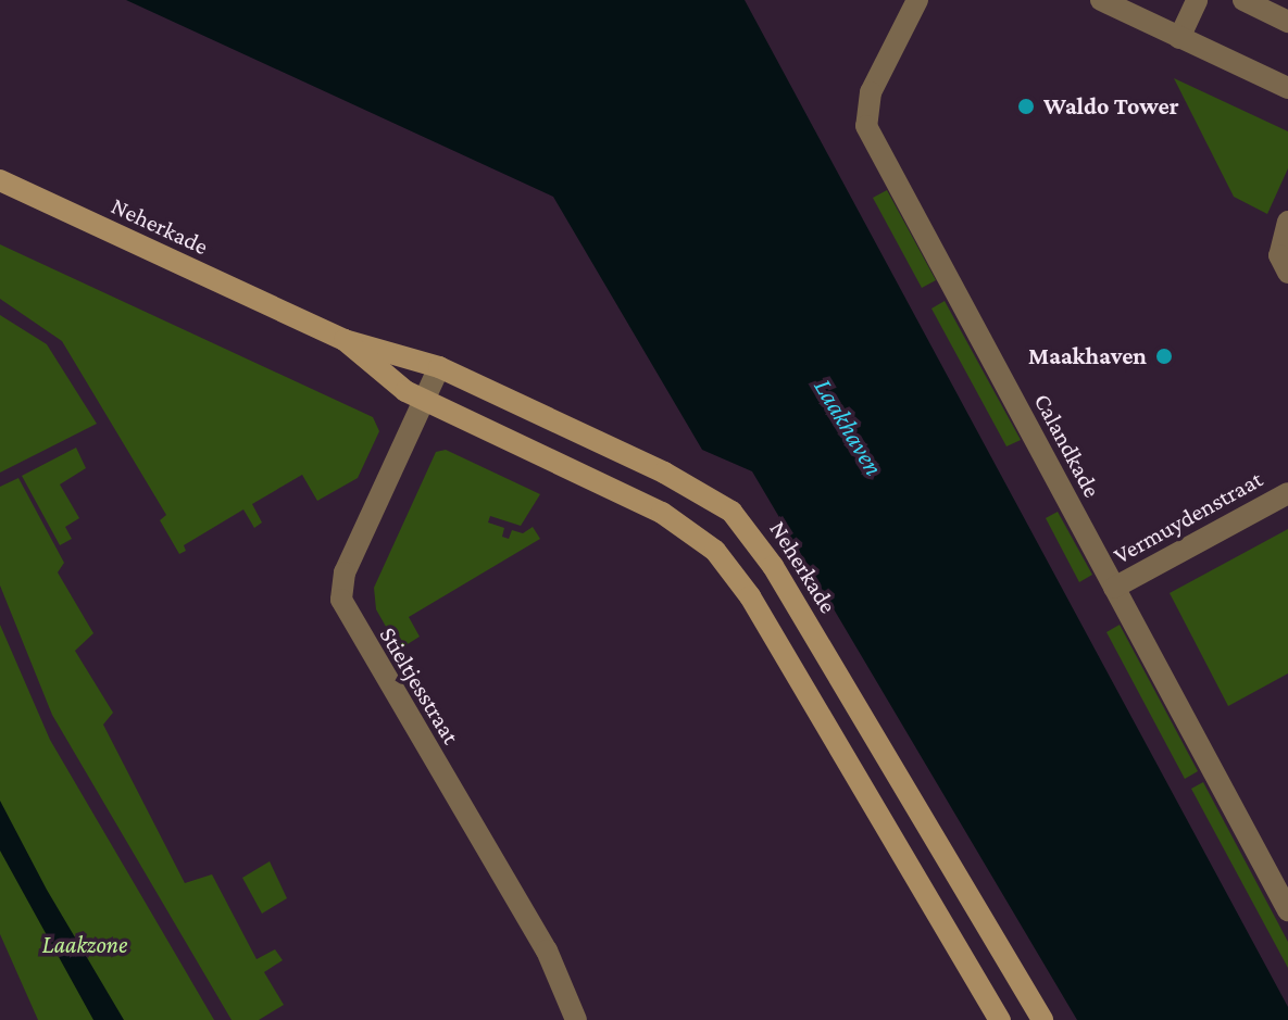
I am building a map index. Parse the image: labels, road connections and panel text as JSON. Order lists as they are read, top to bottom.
{
  "streets": {
    "main road": ["Neherkade"],
    "street": ["Calandkade", "Vermuydenstraat", "Stieltjesstraat"]
  },
  "crossings": [
    ["Neherkade", "Stieltjesstraat"],
    ["Calandkade", "Vermuydenstraat"]
  ],
  "water": ["Laakhaven"],
  "parks": ["Laakzone"],
  "places": ["Waldo Tower", "Maakhaven"]
}
